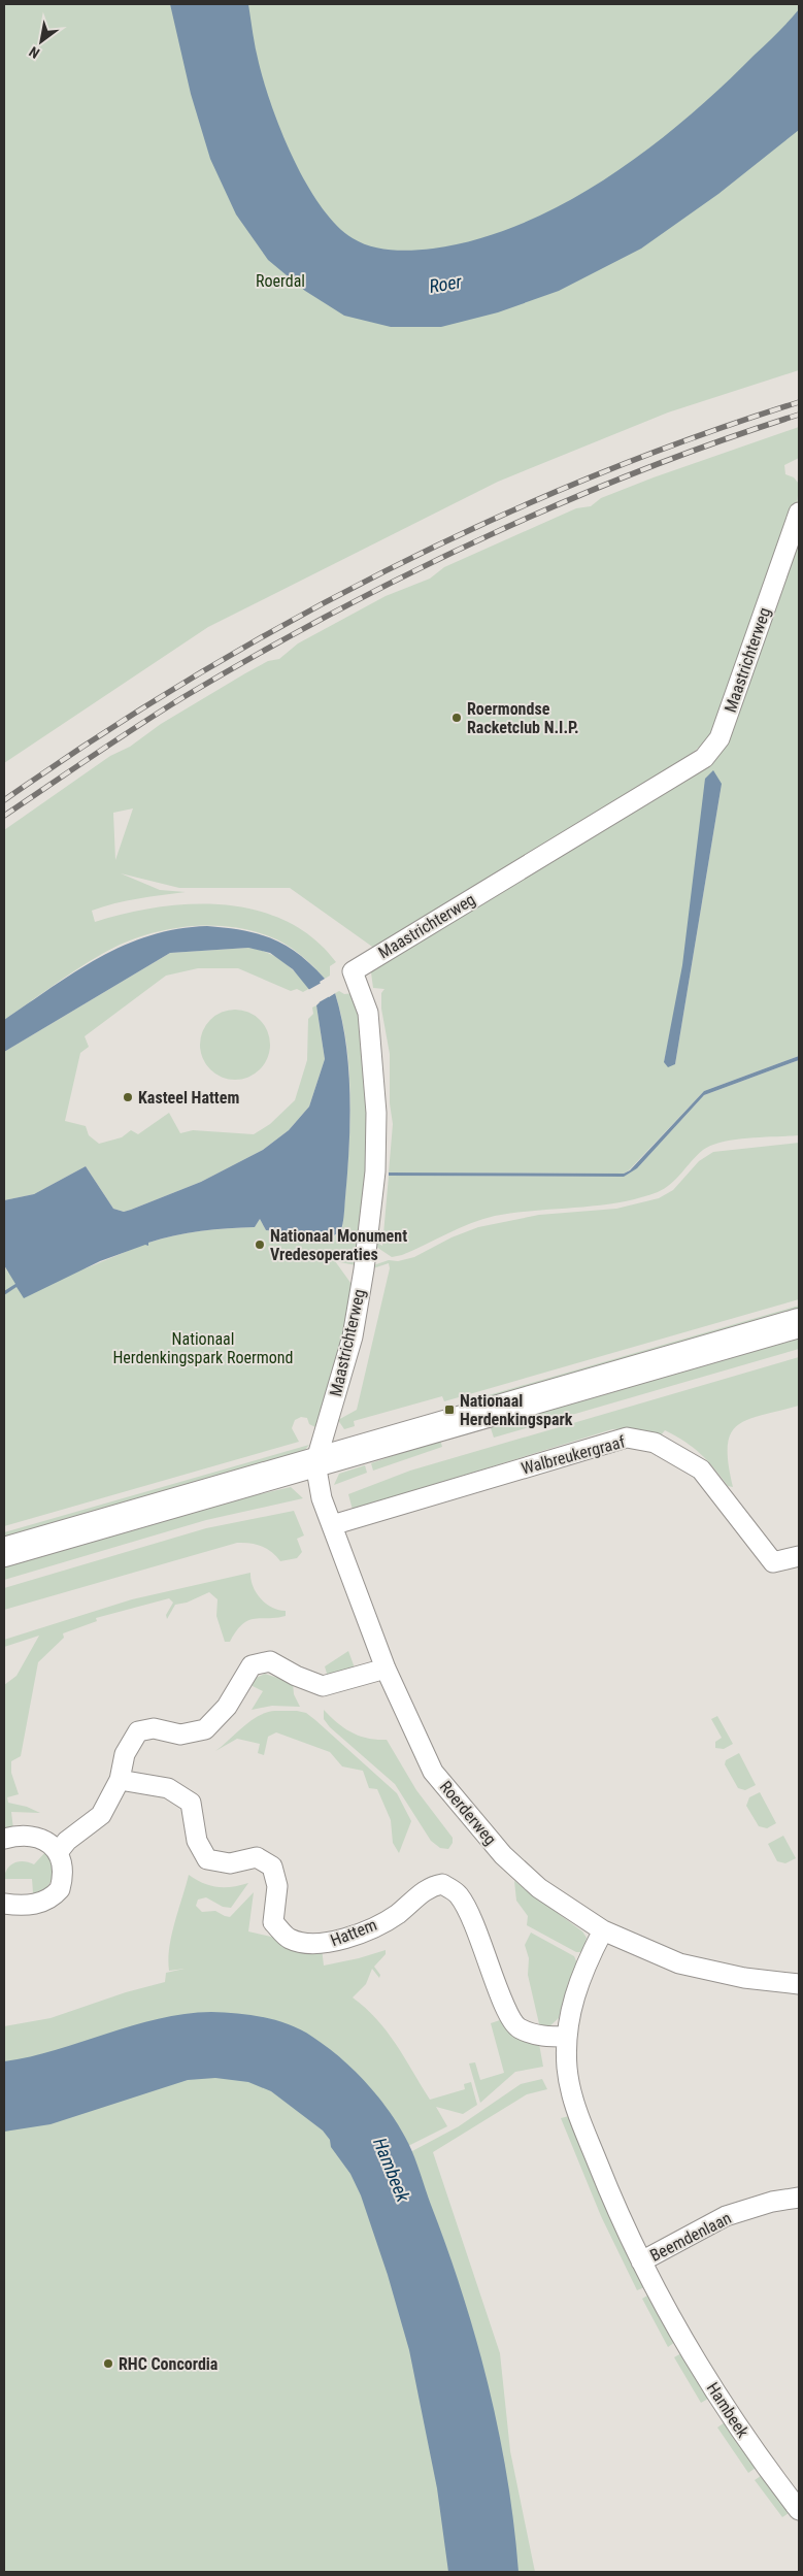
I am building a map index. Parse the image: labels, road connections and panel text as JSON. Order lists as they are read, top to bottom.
{
  "streets": {
    "street": [
      "Maastrichterweg",
      "Walbreukergraaf",
      "Roerderweg",
      "Hattem",
      "Beemdenlaan",
      "Hambeek"
    ]
  },
  "crossings": [
    ["Maastrichterweg", "Roerderweg"],
    ["Walbreukergraaf", "Roerderweg"],
    ["Roerderweg", "Hambeek"],
    ["Hattem", "Hambeek"],
    ["Beemdenlaan", "Hambeek"]
  ],
  "water": ["Roer", "Hambeek"],
  "parks": ["Roerdal", "Nationaal Herdenkingspark Roermond"],
  "places": {
    "other": [
      "Roermondse Racketclub N.I.P.",
      "Kasteel Hattem",
      "Nationaal Monument Vredesoperaties",
      "RHC Concordia"
    ],
    "transit": ["Nationaal Herdenkingspark"]
  },
  "north": "bottom left"
}
